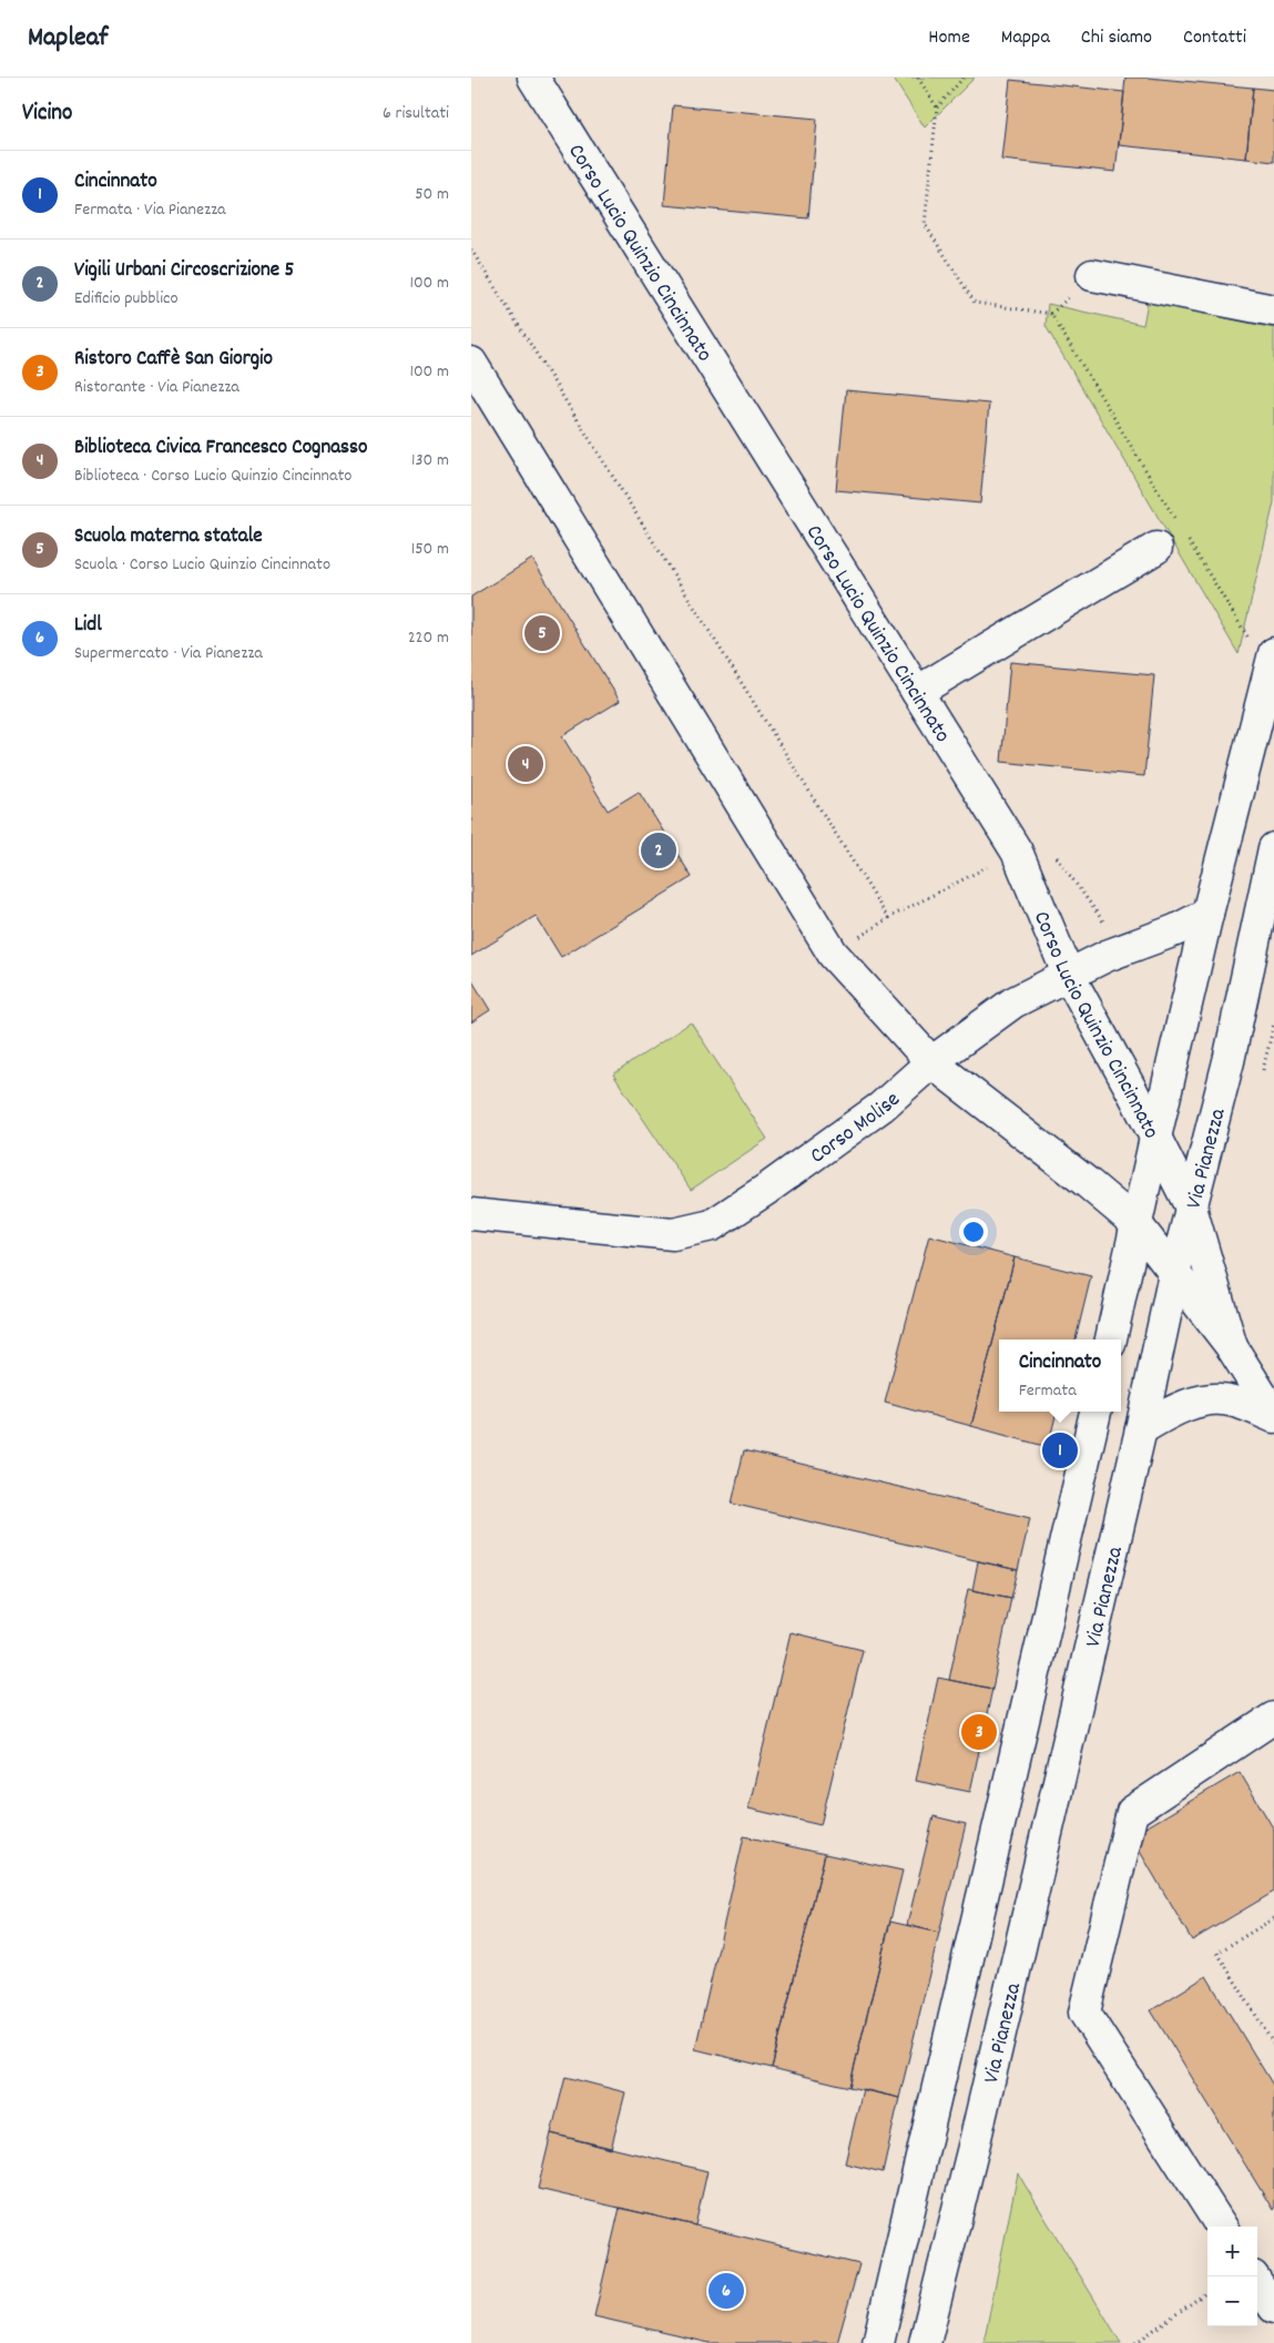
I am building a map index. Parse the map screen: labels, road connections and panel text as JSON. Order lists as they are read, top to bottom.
{
  "streets": {
    "street": ["Corso Lucio Quinzio Cincinnato", "Corso Molise", "Via Pianezza"]
  },
  "crossings": [
    ["Corso Lucio Quinzio Cincinnato", "Corso Molise"],
    ["Corso Lucio Quinzio Cincinnato", "Via Pianezza"]
  ],
  "page": {
    "header": "Mapleaf",
    "nav": [
      "Home",
      "Mappa",
      "Chi siamo",
      "Contatti"
    ],
    "heading": ["Vicino", "6 risultati"],
    "list": [
      {
        "mark": "1",
        "name": "Cincinnato",
        "note": "Fermata · Via Pianezza",
        "value": "50 m"
      },
      {
        "mark": "2",
        "name": "Vigili Urbani Circoscrizione 5",
        "note": "Edificio pubblico",
        "value": "100 m"
      },
      {
        "mark": "3",
        "name": "Ristoro Caffè San Giorgio",
        "note": "Ristorante · Via Pianezza",
        "value": "100 m"
      },
      {
        "mark": "4",
        "name": "Biblioteca Civica Francesco Cognasso",
        "note": "Biblioteca · Corso Lucio Quinzio Cincinnato",
        "value": "130 m"
      },
      {
        "mark": "5",
        "name": "Scuola materna statale",
        "note": "Scuola · Corso Lucio Quinzio Cincinnato",
        "value": "150 m"
      },
      {
        "mark": "6",
        "name": "Lidl",
        "note": "Supermercato · Via Pianezza",
        "value": "220 m"
      }
    ],
    "pins": [
      "5",
      "4",
      "2",
      "1",
      "3",
      "6"
    ],
    "popup": ["Cincinnato", "Fermata"],
    "map_buttons": ["+", "−"]
  }
}
